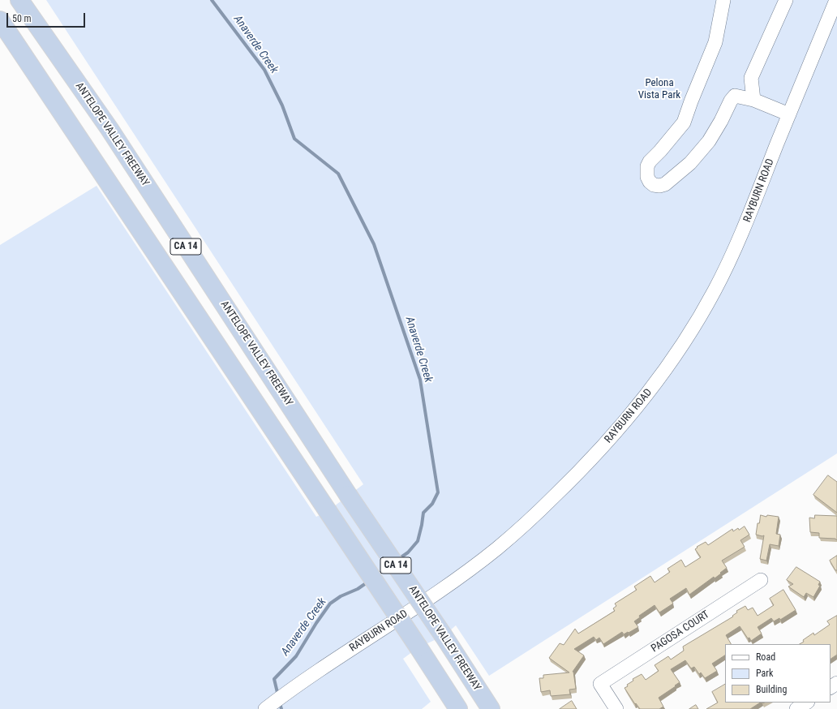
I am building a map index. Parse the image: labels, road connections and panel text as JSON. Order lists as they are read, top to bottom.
{
  "streets": {
    "highway": ["ANTELOPE VALLEY FREEWAY", "CA 14"],
    "street": ["RAYBURN ROAD", "PAGOSA COURT"]
  },
  "water": ["Anaverde Creek"],
  "parks": ["Pelona Vista Park"],
  "legend": ["Road", "Park", "Building"],
  "scale_bar": "50 m"
}
